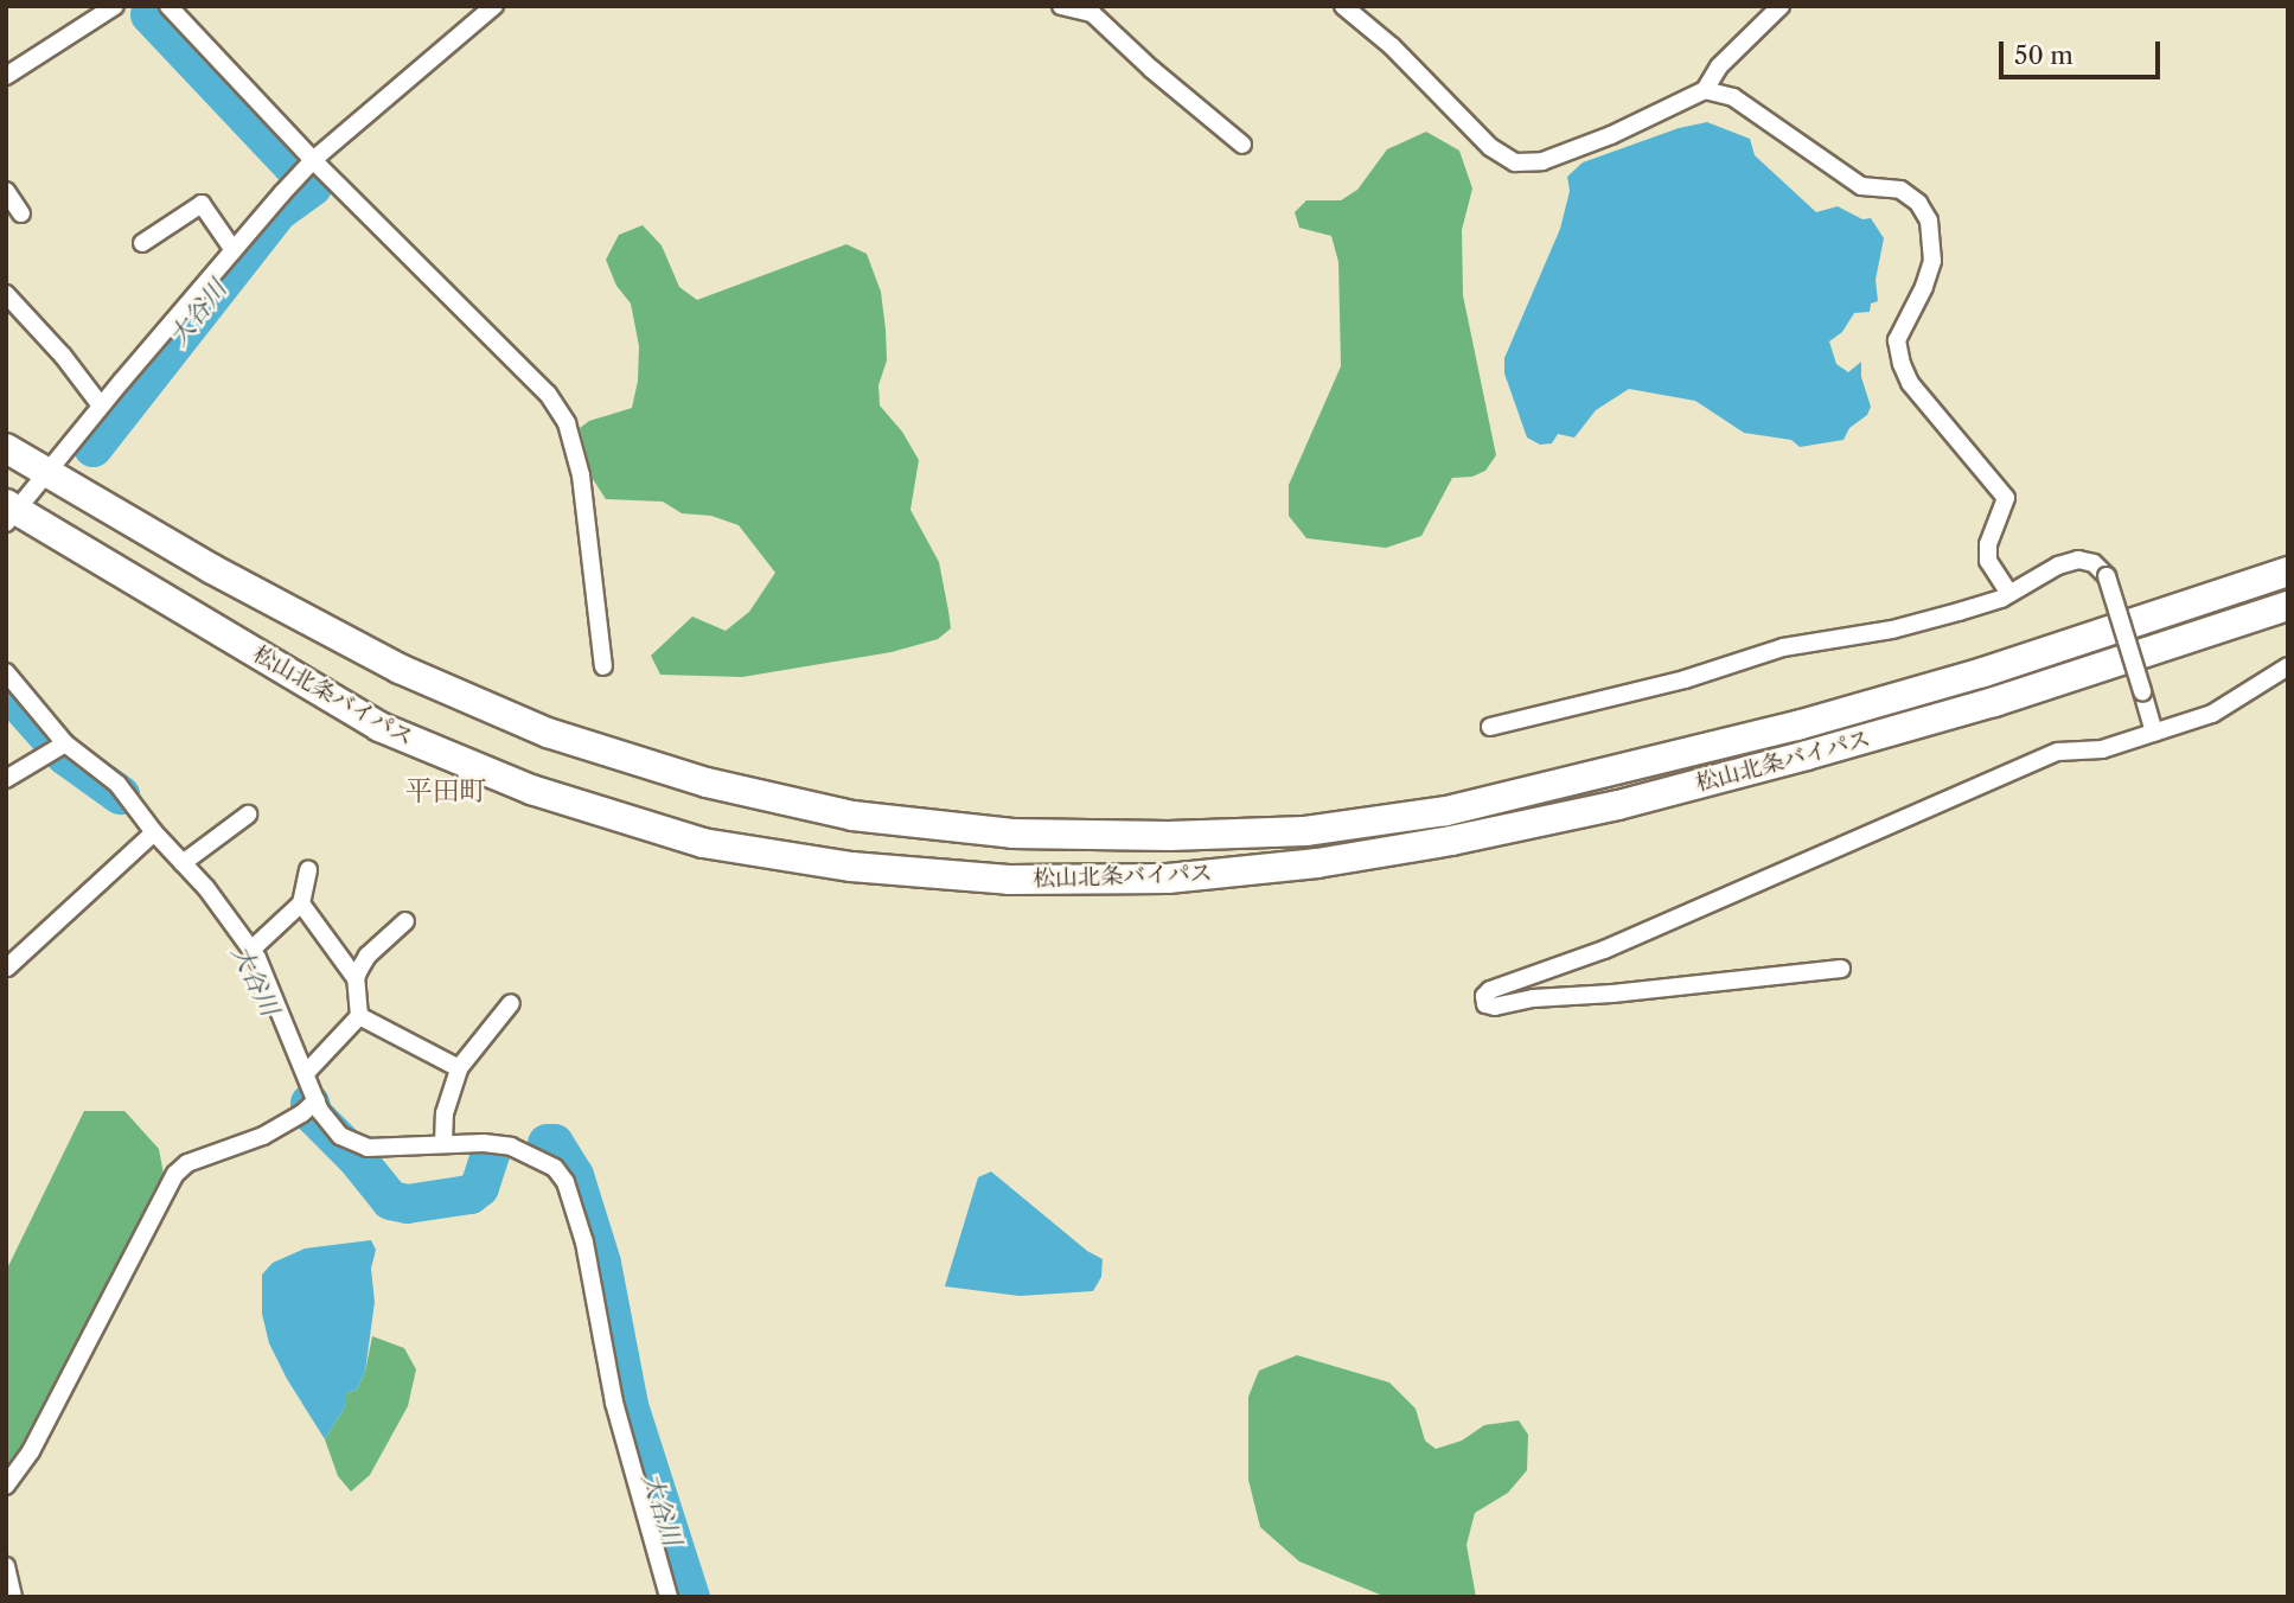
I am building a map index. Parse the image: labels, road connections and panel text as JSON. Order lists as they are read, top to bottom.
{
  "streets": {
    "highway": ["松山北条バイパス"]
  },
  "districts": ["平田町"],
  "water": ["大谷川"],
  "scale_bar": "50 m"
}
